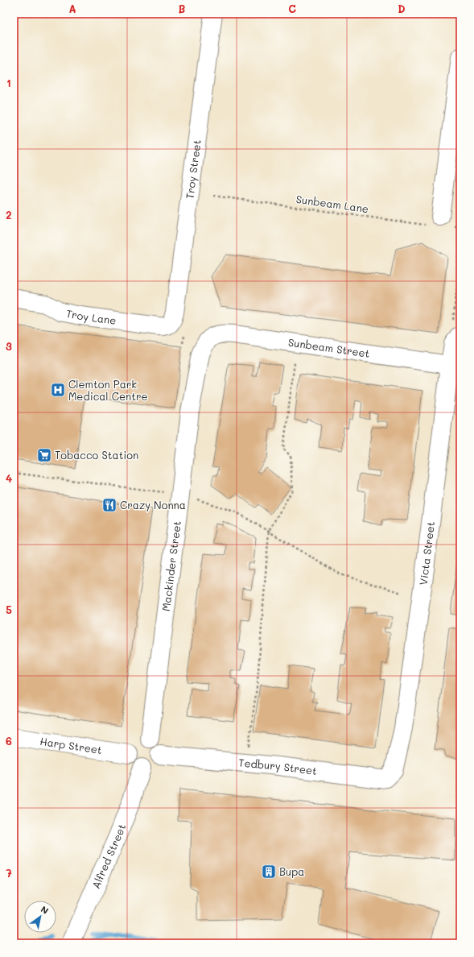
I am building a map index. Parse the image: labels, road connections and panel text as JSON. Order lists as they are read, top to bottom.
{
  "streets": {
    "street": [
      "Troy Street",
      "Troy Lane",
      "Sunbeam Street",
      "Victa Street",
      "Mackinder Street",
      "Harp Street",
      "Tedbury Street",
      "Alfred Street"
    ],
    "path": ["Sunbeam Lane"]
  },
  "crossings": [
    ["Troy Street", "Troy Lane"],
    ["Sunbeam Street", "Victa Street"],
    ["Sunbeam Street", "Mackinder Street"],
    ["Victa Street", "Tedbury Street"],
    ["Mackinder Street", "Harp Street"],
    ["Mackinder Street", "Tedbury Street"],
    ["Mackinder Street", "Alfred Street"],
    ["Harp Street", "Tedbury Street"],
    ["Harp Street", "Alfred Street"],
    ["Tedbury Street", "Alfred Street"]
  ],
  "places": {
    "hospital": ["Clemton Park Medical Centre"],
    "supermarket": ["Tobacco Station"],
    "restaurant": ["Crazy Nonna"],
    "building": ["Bupa"]
  },
  "north": "top right",
  "grid": {
    "columns": [
      "A",
      "B",
      "C",
      "D"
    ],
    "rows": [
      "1",
      "2",
      "3",
      "4",
      "5",
      "6",
      "7"
    ]
  }
}
